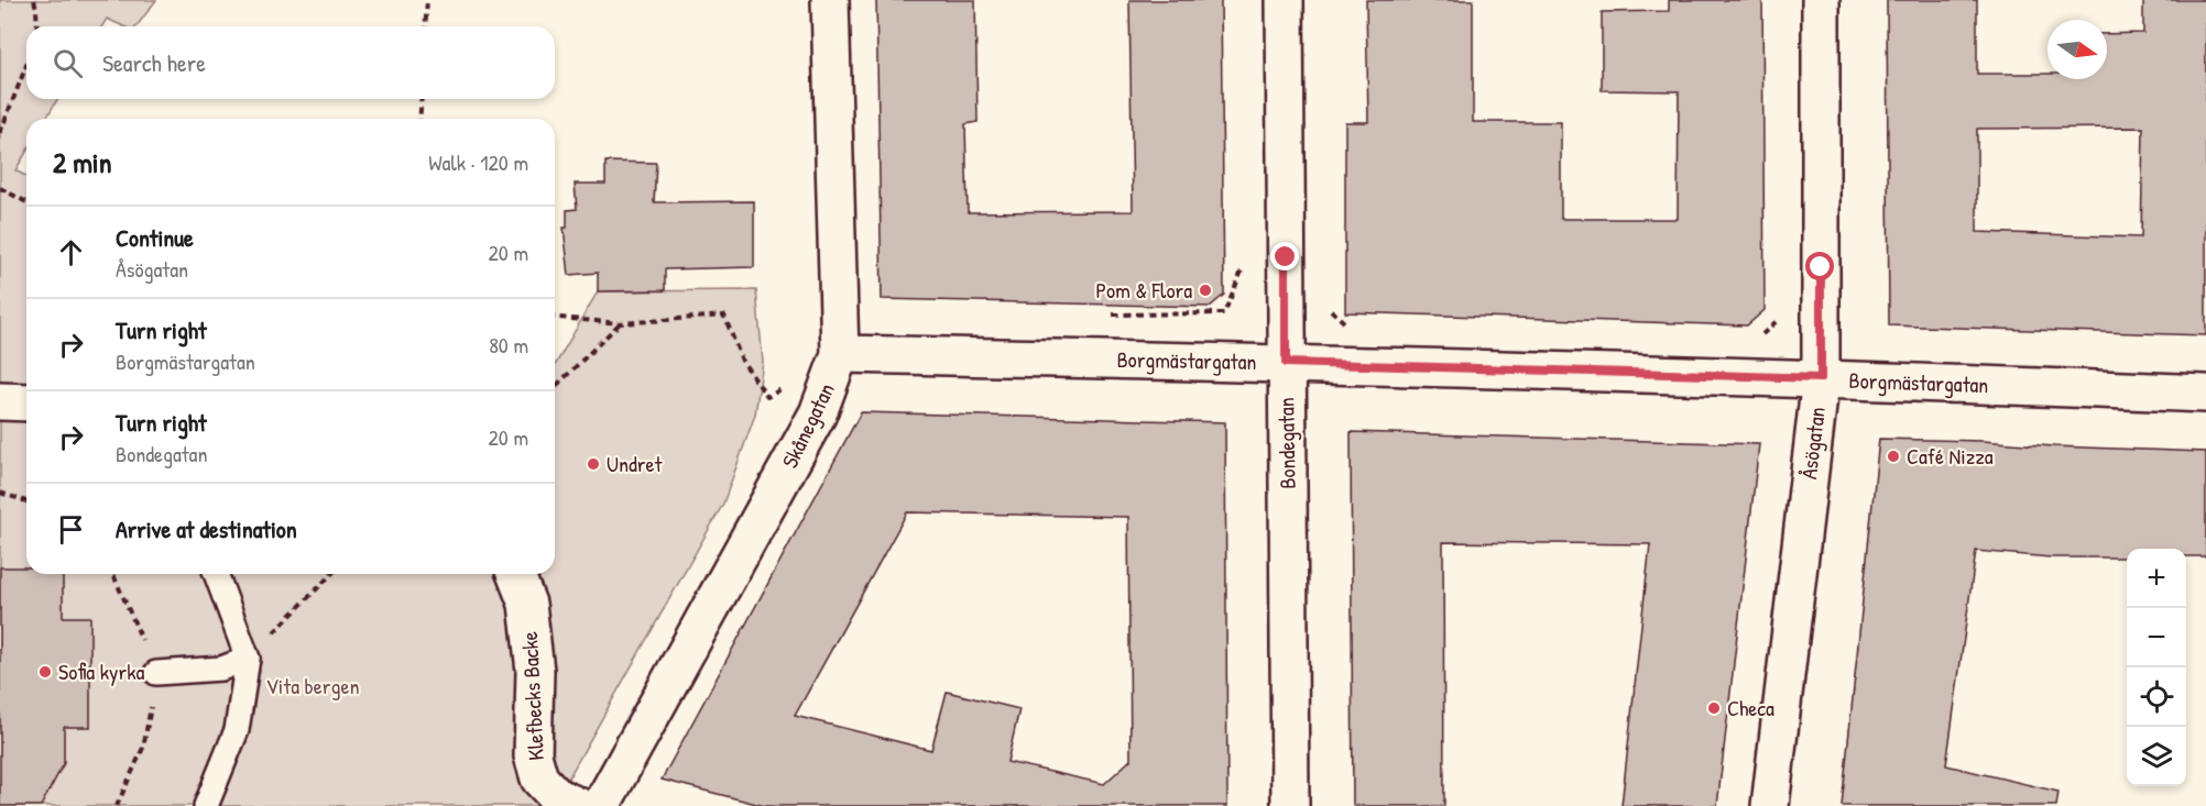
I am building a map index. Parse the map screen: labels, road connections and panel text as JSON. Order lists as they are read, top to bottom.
{
  "streets": {
    "street": [
      "Borgmästargatan",
      "Skånegatan",
      "Bondegatan",
      "Åsögatan",
      "Klefbecks Backe"
    ]
  },
  "crossings": [
    ["Borgmästargatan", "Skånegatan"],
    ["Borgmästargatan", "Bondegatan"],
    ["Borgmästargatan", "Åsögatan"]
  ],
  "parks": ["Vita bergen"],
  "places": [
    "Pom & Flora",
    "Café Nizza",
    "Undret",
    "Sofia kyrka",
    "Checa"
  ],
  "north": "right",
  "page": {
    "search": "Search here",
    "heading": ["2 min", "Walk · 120 m"],
    "list": [
      ["Continue", "Åsögatan", "20 m"],
      ["Turn right", "Borgmästargatan", "80 m"],
      ["Turn right", "Bondegatan", "20 m"],
      "Arrive at destination"
    ],
    "map_buttons": ["+", "−"]
  }
}
